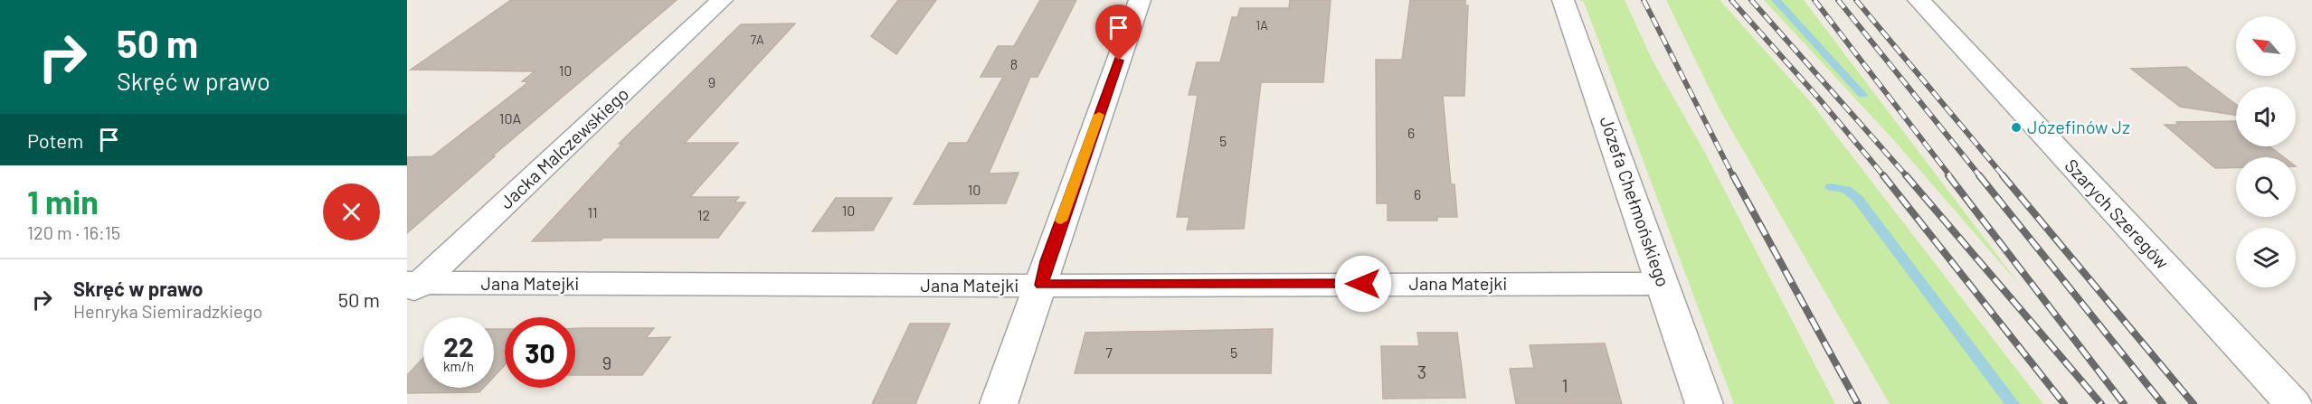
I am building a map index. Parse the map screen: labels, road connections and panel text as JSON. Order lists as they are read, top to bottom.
{
  "streets": {
    "street": [
      "Jacka Malczewskiego",
      "Józefa Chełmońskiego",
      "Szarych Szeregów",
      "Jana Matejki"
    ]
  },
  "crossings": [
    ["Jacka Malczewskiego", "Jana Matejki"],
    ["Józefa Chełmońskiego", "Jana Matejki"]
  ],
  "places": ["Józefinów Jz"],
  "house_numbers": [
    "1A",
    "7A",
    "8",
    "10",
    "9",
    "10A",
    "6",
    "5",
    "10",
    "6",
    "10",
    "11",
    "12",
    "7",
    "5",
    "9",
    "3",
    "1"
  ],
  "north": "top left",
  "page": {
    "turn": ["50 m", "Skręć w prawo"],
    "then": "Potem",
    "heading": ["1 min", "120 m · 16:15"],
    "list": [
      {
        "name": "Skręć w prawo",
        "note": "Henryka Siemiradzkiego",
        "value": "50 m"
      }
    ],
    "speed": "22 km/h",
    "limit": "30"
  }
}
